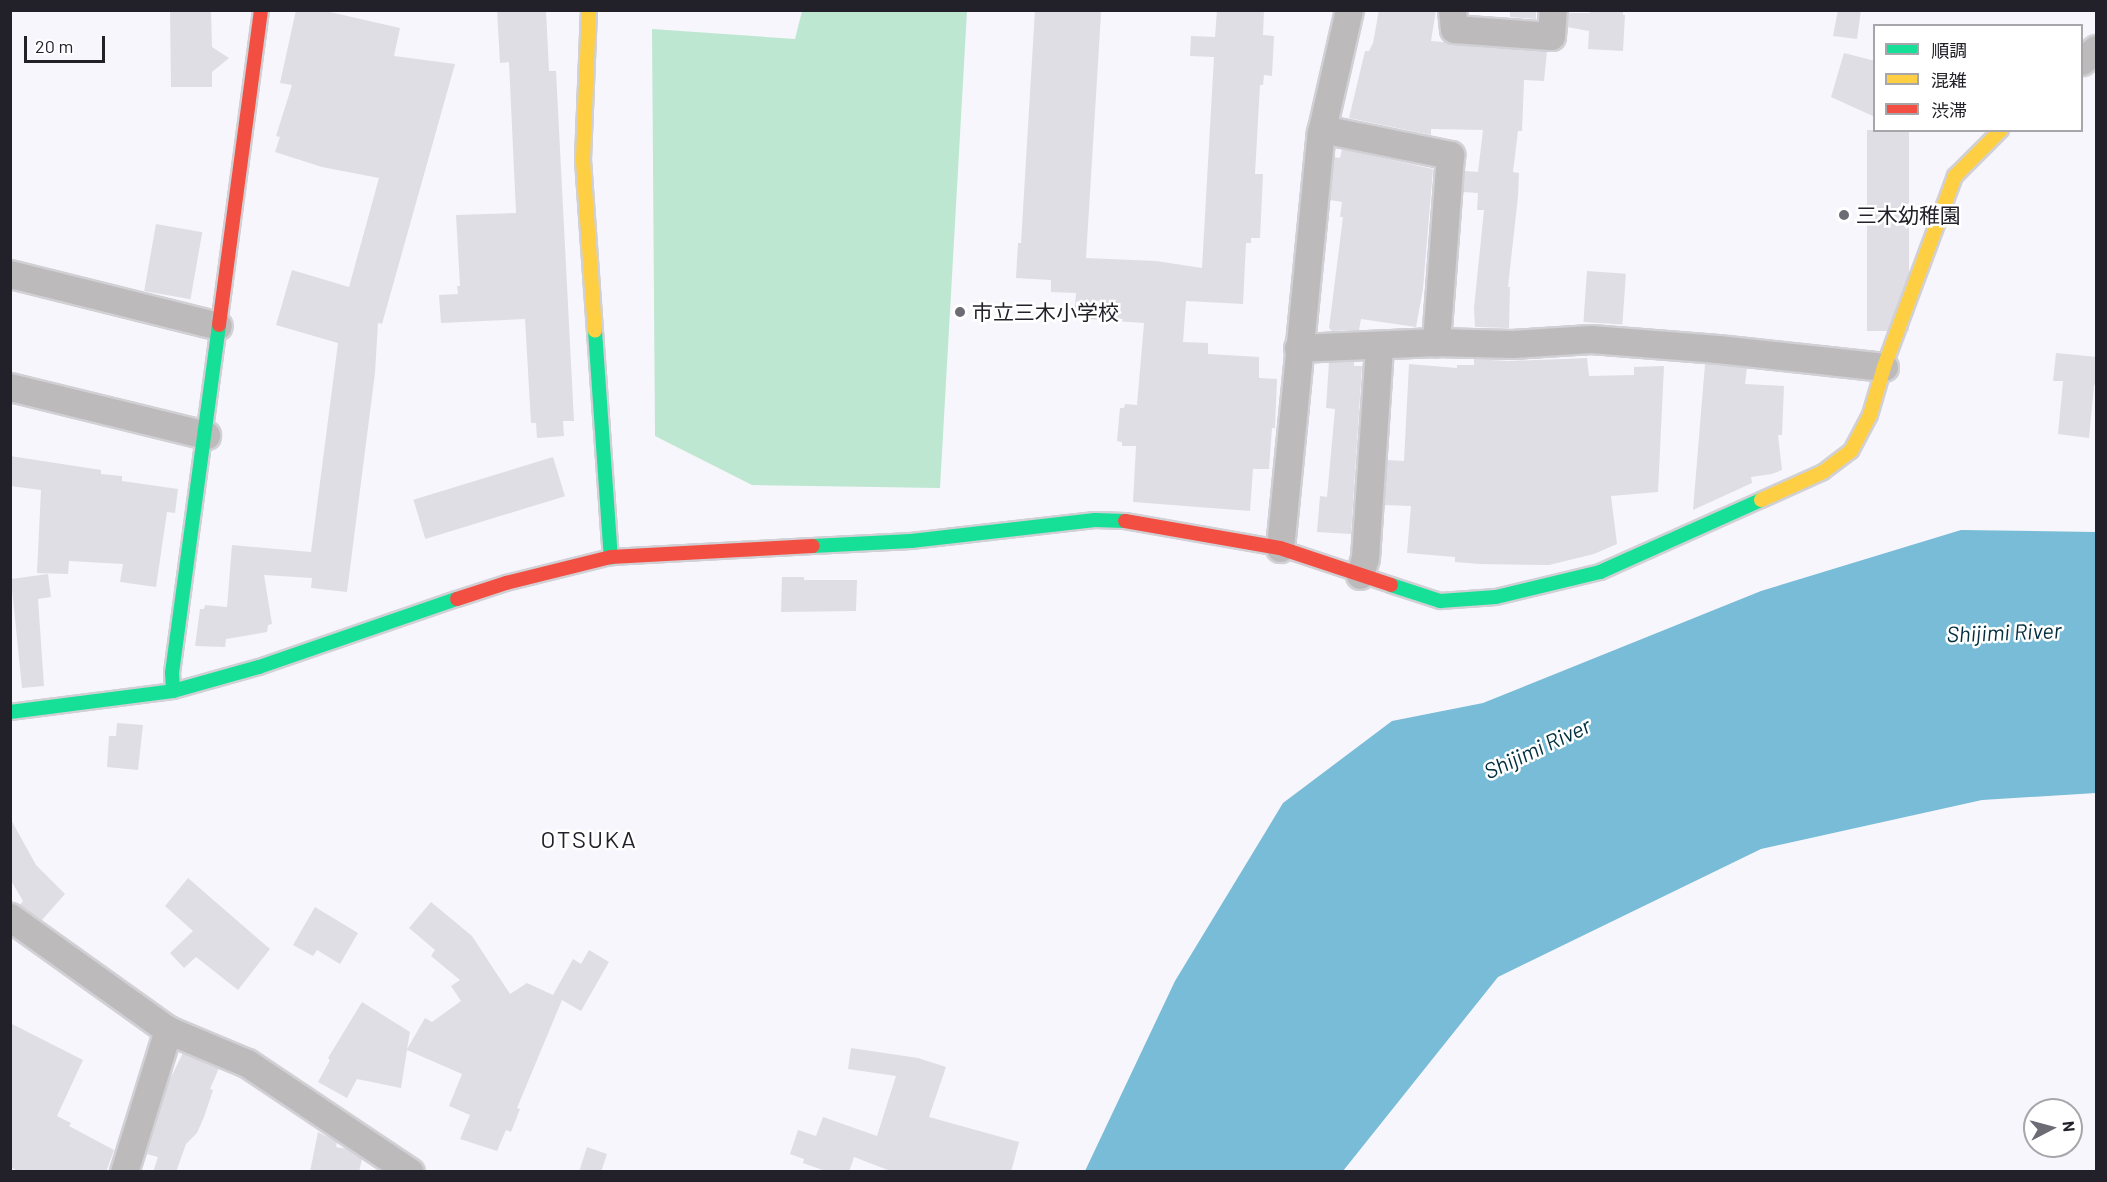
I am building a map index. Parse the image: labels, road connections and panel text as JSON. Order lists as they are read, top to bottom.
{
  "districts": ["OTSUKA"],
  "water": ["Shijimi River"],
  "places": ["三木幼稚園", "市立三木小学校"],
  "legend": ["順調", "混雑", "渋滞"],
  "scale_bar": "20 m",
  "north": "right"
}
